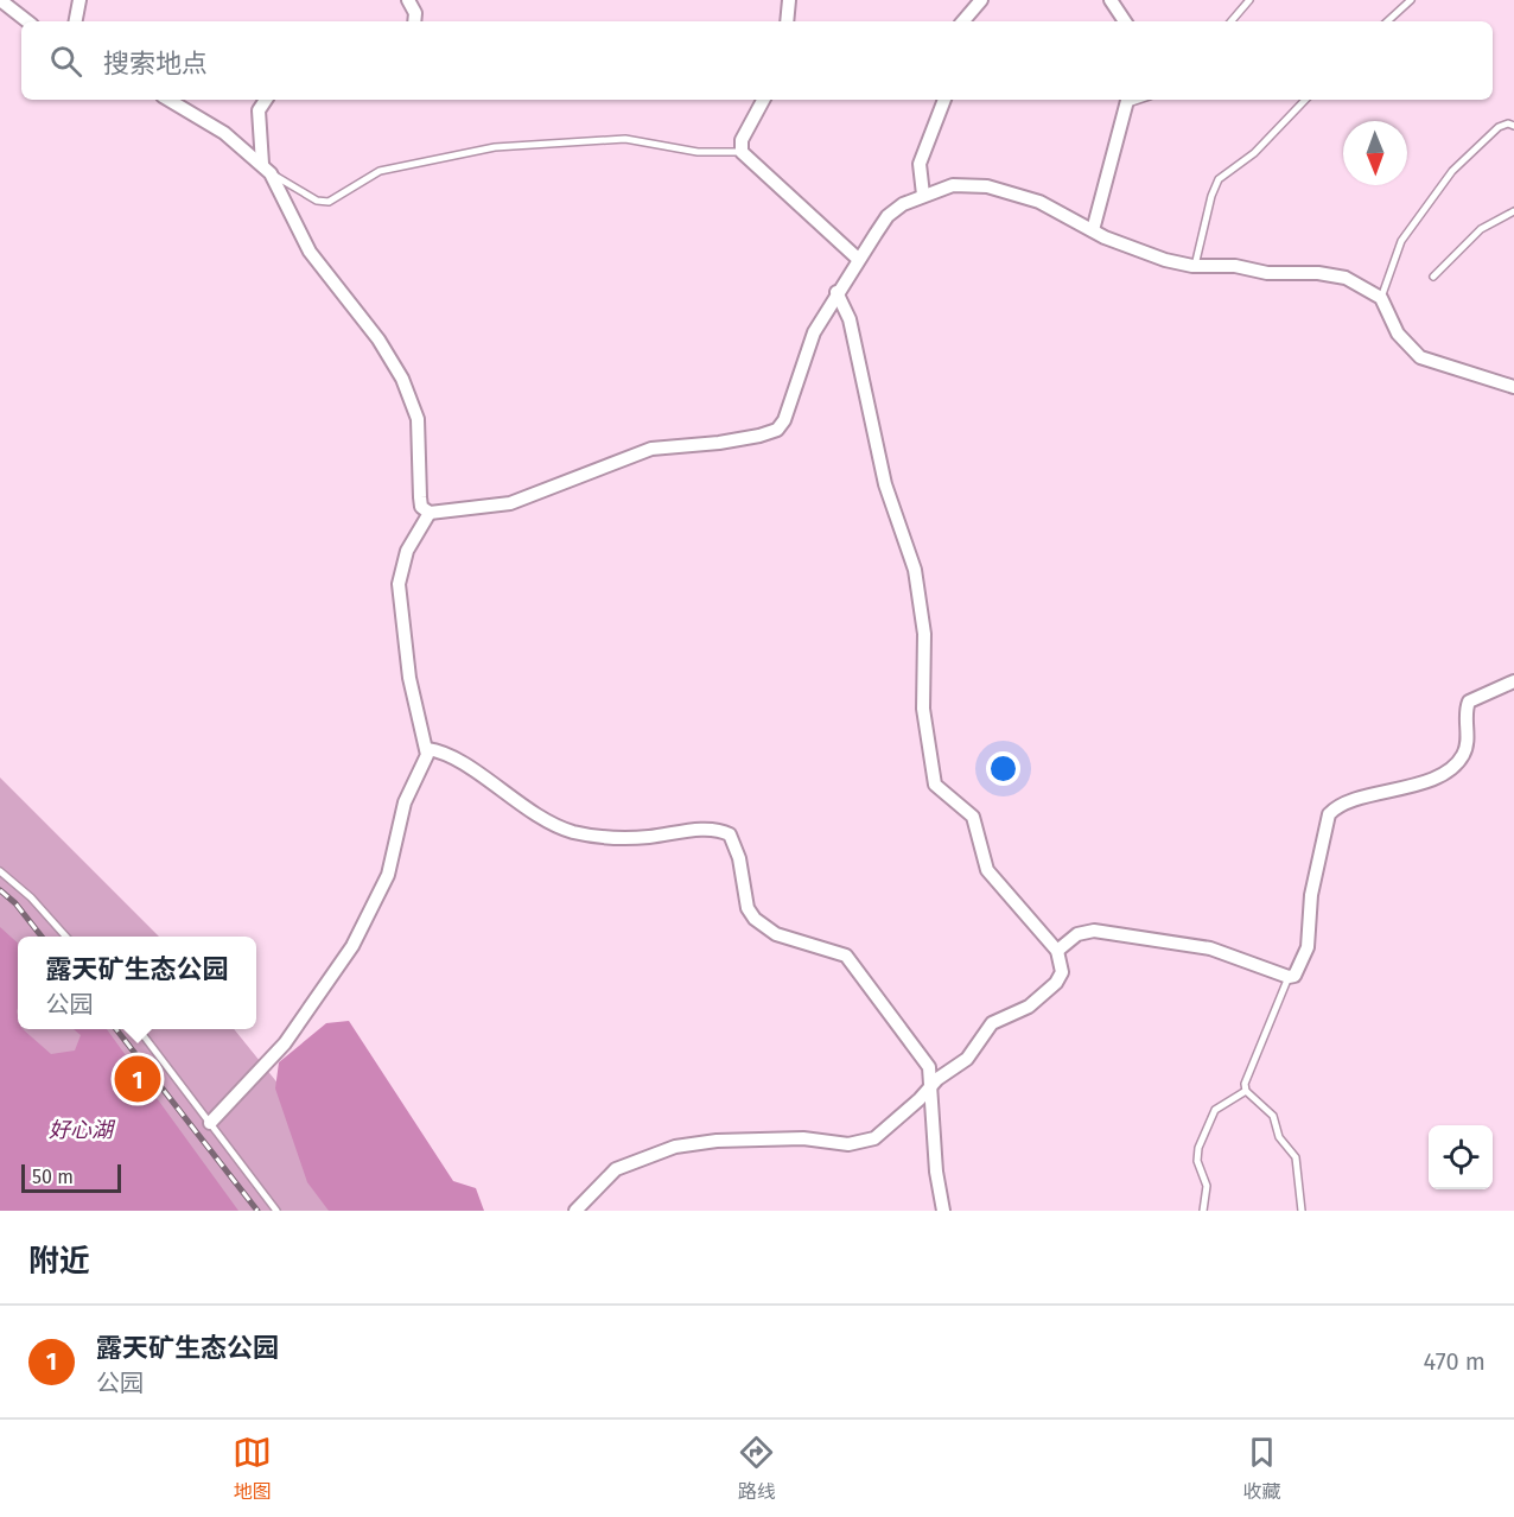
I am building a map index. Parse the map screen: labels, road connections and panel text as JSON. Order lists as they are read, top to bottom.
{
  "water": ["好心湖"],
  "scale_bar": "50 m",
  "north": "bottom",
  "page": {
    "search": "搜索地点",
    "popup": ["露天矿生态公园", "公园"],
    "pins": "1",
    "scale": "50 m",
    "heading": "附近",
    "list": [
      {
        "mark": "1",
        "name": "露天矿生态公园",
        "note": "公园",
        "value": "470 m"
      }
    ],
    "nav": ["地图", "路线", "收藏"]
  }
}
